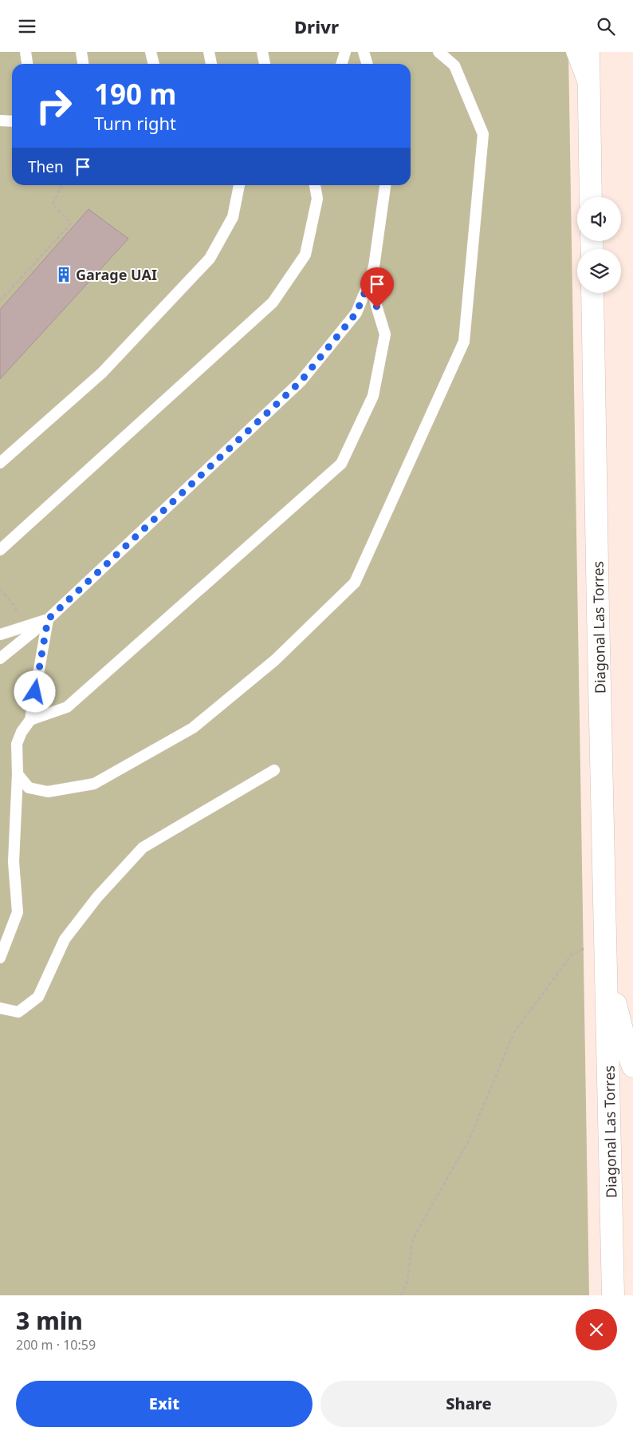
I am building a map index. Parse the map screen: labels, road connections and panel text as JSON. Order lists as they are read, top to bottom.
{
  "streets": {
    "street": ["Diagonal Las Torres"]
  },
  "places": {
    "building": ["Garage UAI"]
  },
  "page": {
    "header": "Drivr",
    "turn": ["190 m", "Turn right"],
    "then": "Then",
    "heading": ["3 min", "200 m · 10:59"],
    "buttons": ["Exit", "Share"]
  }
}
